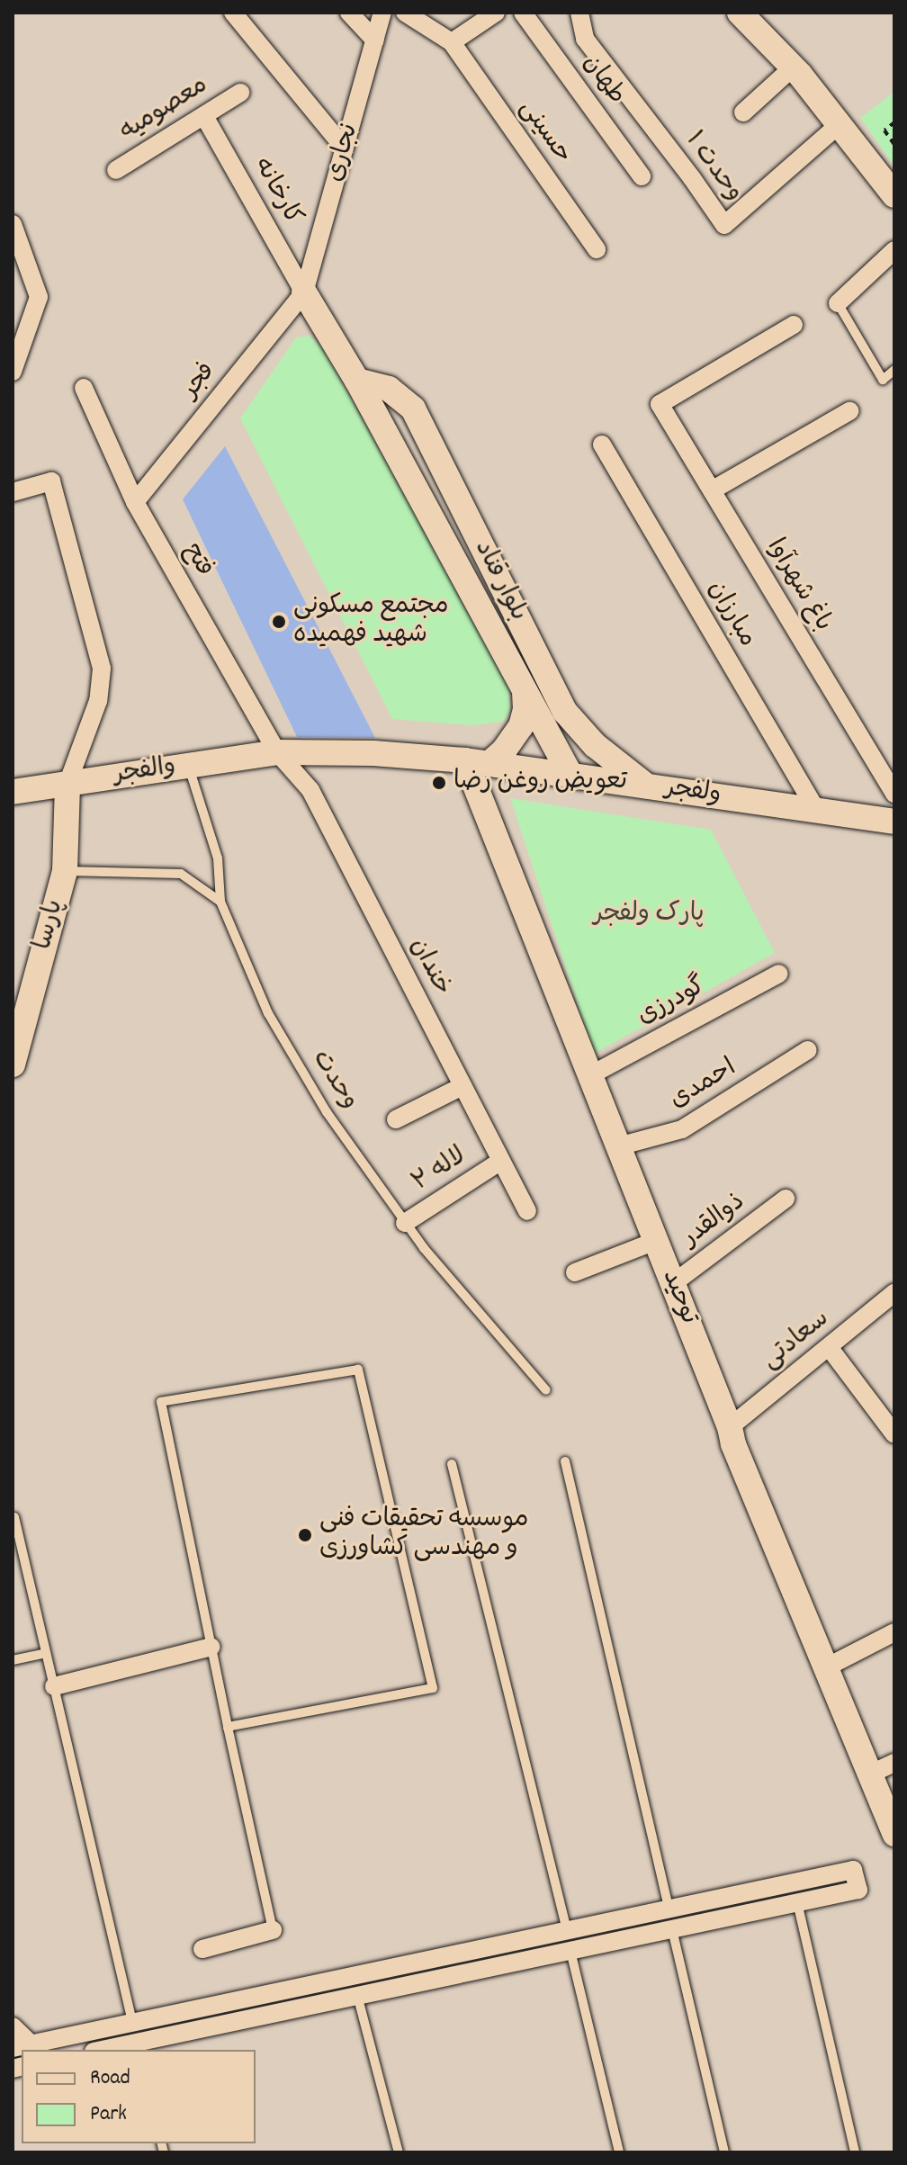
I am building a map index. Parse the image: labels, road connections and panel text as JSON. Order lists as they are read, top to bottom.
{
  "streets": {
    "street": [
      "طهان",
      "معصومیه",
      "حسینی",
      "نجاری",
      "وحدت ۱",
      "کارخانه",
      "فجر",
      "فتح",
      "بلوار قناد",
      "باغ شهرآوا",
      "مبارزان",
      "والفجر",
      "ولفجر",
      "پارسا",
      "خندان",
      "گودرزی",
      "احمدی",
      "لاله ۲",
      "ذوالقدر",
      "توحید",
      "سعادتی"
    ],
    "lane": ["وحدت"]
  },
  "crossings": [
    ["معصومیه", "کارخانه"],
    ["نجاری", "کارخانه"],
    ["نجاری", "فجر"],
    ["نجاری", "بلوار قناد"],
    ["کارخانه", "فجر"],
    ["کارخانه", "بلوار قناد"],
    ["فجر", "فتح"],
    ["فجر", "بلوار قناد"],
    ["فتح", "والفجر"],
    ["فتح", "ولفجر"],
    ["فتح", "خندان"],
    ["بلوار قناد", "ولفجر"],
    ["مبارزان", "ولفجر"],
    ["والفجر", "ولفجر"],
    ["والفجر", "پارسا"],
    ["والفجر", "خندان"],
    ["ولفجر", "خندان"],
    ["ولفجر", "توحید"],
    ["خندان", "لاله ۲"],
    ["گودرزی", "توحید"],
    ["وحدت", "لاله ۲"],
    ["احمدی", "توحید"],
    ["ذوالقدر", "توحید"],
    ["توحید", "سعادتی"]
  ],
  "parks": ["پارک ولفجر"],
  "places": ["مجتمع مسکونی شهید فهمیده", "تعویض روغن رضا", "موسسه تحقیقات فنی و مهندسی کشاورزی"],
  "legend": ["Road", "Park"]
}
